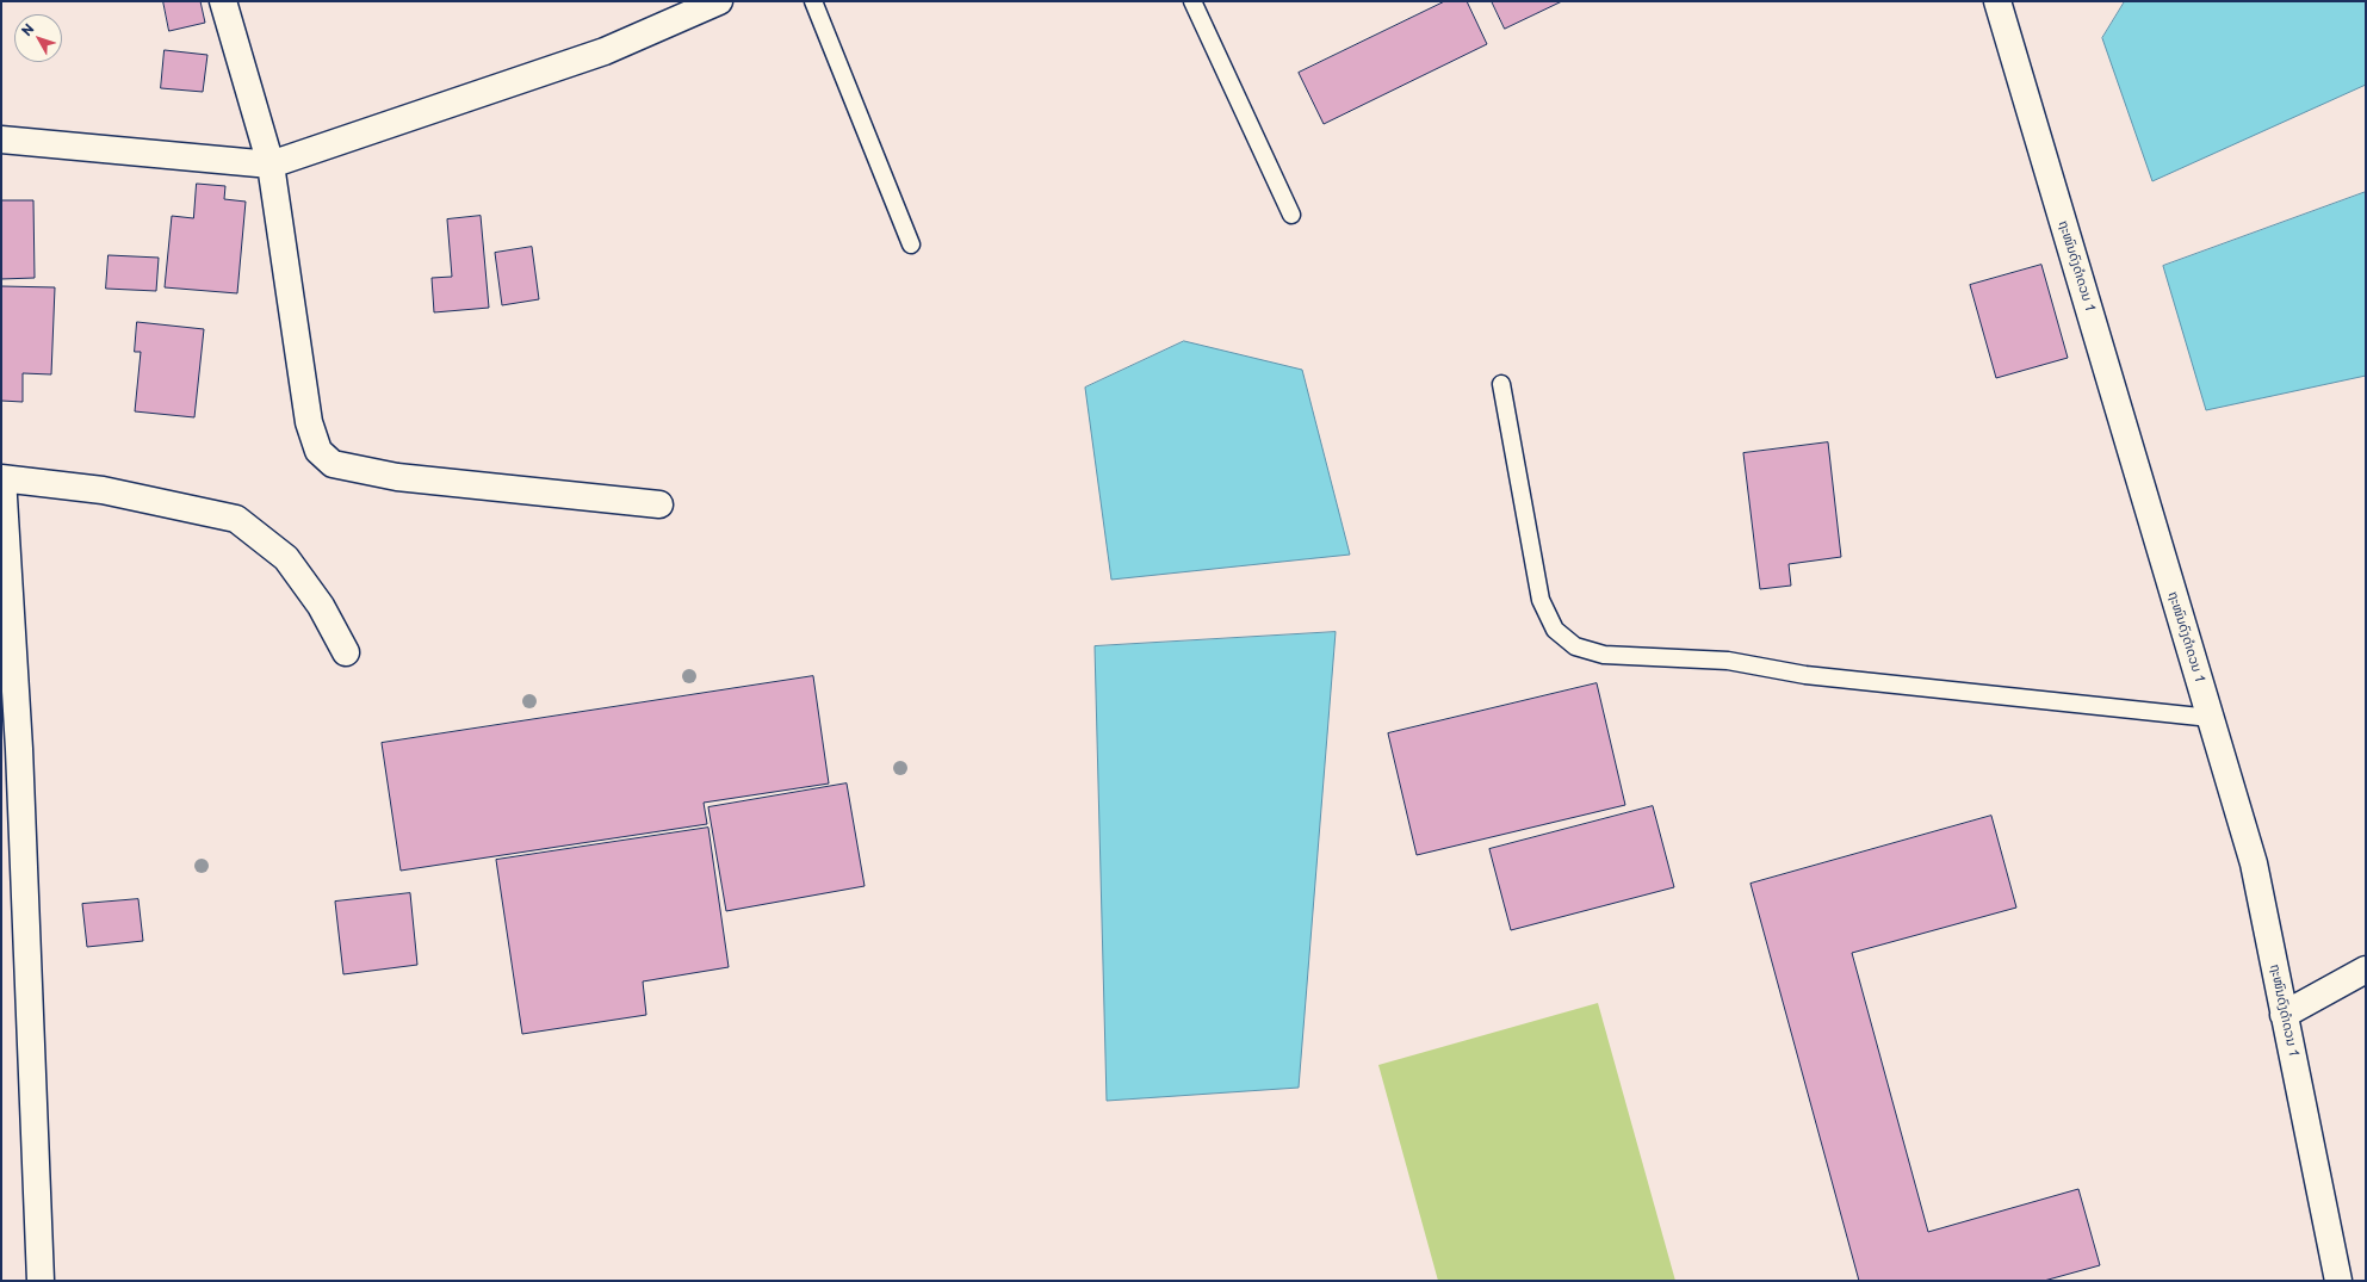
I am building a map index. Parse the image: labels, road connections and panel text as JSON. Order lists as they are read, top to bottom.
{
  "streets": {
    "street": ["ຖະໜົນດົງດຳດວນ 1"]
  },
  "north": "top left"
}
